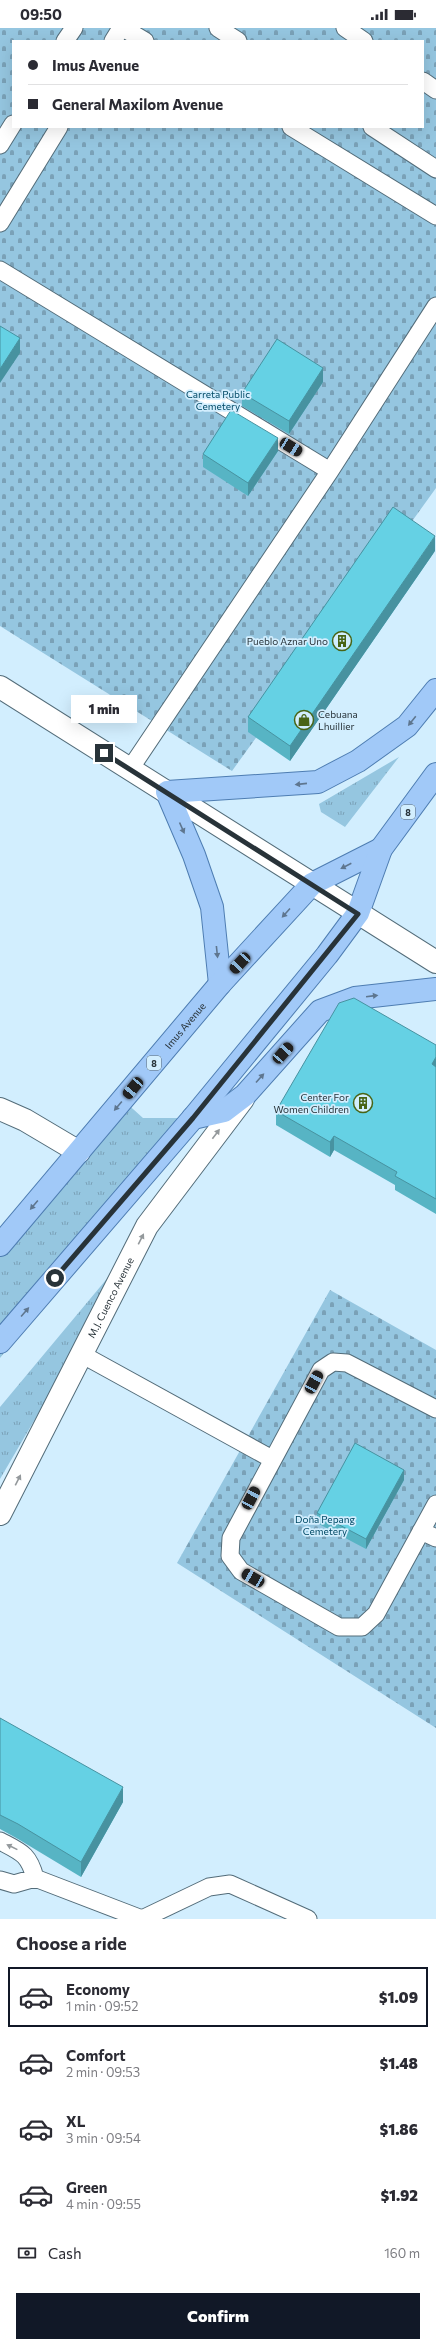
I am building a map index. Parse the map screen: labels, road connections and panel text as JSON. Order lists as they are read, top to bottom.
{
  "streets": {
    "main road": ["8", "Imus Avenue", "M.J. Cuenco Avenue"]
  },
  "crossings": [
    ["8", "Imus Avenue"]
  ],
  "parks": ["Carreta Public Cemetery", "Doña Pepang Cemetery"],
  "places": {
    "building": ["Pueblo Aznar Uno", "Center For Women Children"],
    "shop": ["Cebuana Lhuillier"]
  },
  "page": {
    "status": "09:50",
    "banner": ["Imus Avenue", "General Maxilom Avenue"],
    "bubble": "1 min",
    "heading": "Choose a ride",
    "list": [
      {
        "name": "Economy",
        "note": "1 min · 09:52",
        "value": "$1.09"
      },
      {
        "name": "Comfort",
        "note": "2 min · 09:53",
        "value": "$1.48"
      },
      {
        "name": "XL",
        "note": "3 min · 09:54",
        "value": "$1.86"
      },
      {
        "name": "Green",
        "note": "4 min · 09:55",
        "value": "$1.92"
      }
    ],
    "pay": ["Cash", "160 m"],
    "buttons": "Confirm"
  }
}
